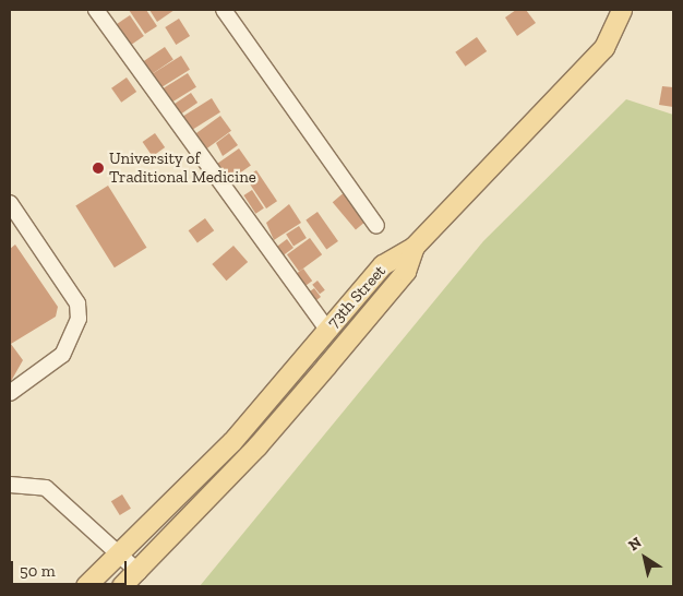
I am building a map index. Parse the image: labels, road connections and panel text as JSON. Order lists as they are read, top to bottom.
{
  "streets": {
    "main road": ["73th Street"]
  },
  "places": ["University of Traditional Medicine"],
  "scale_bar": "50 m",
  "north": "top left"
}
